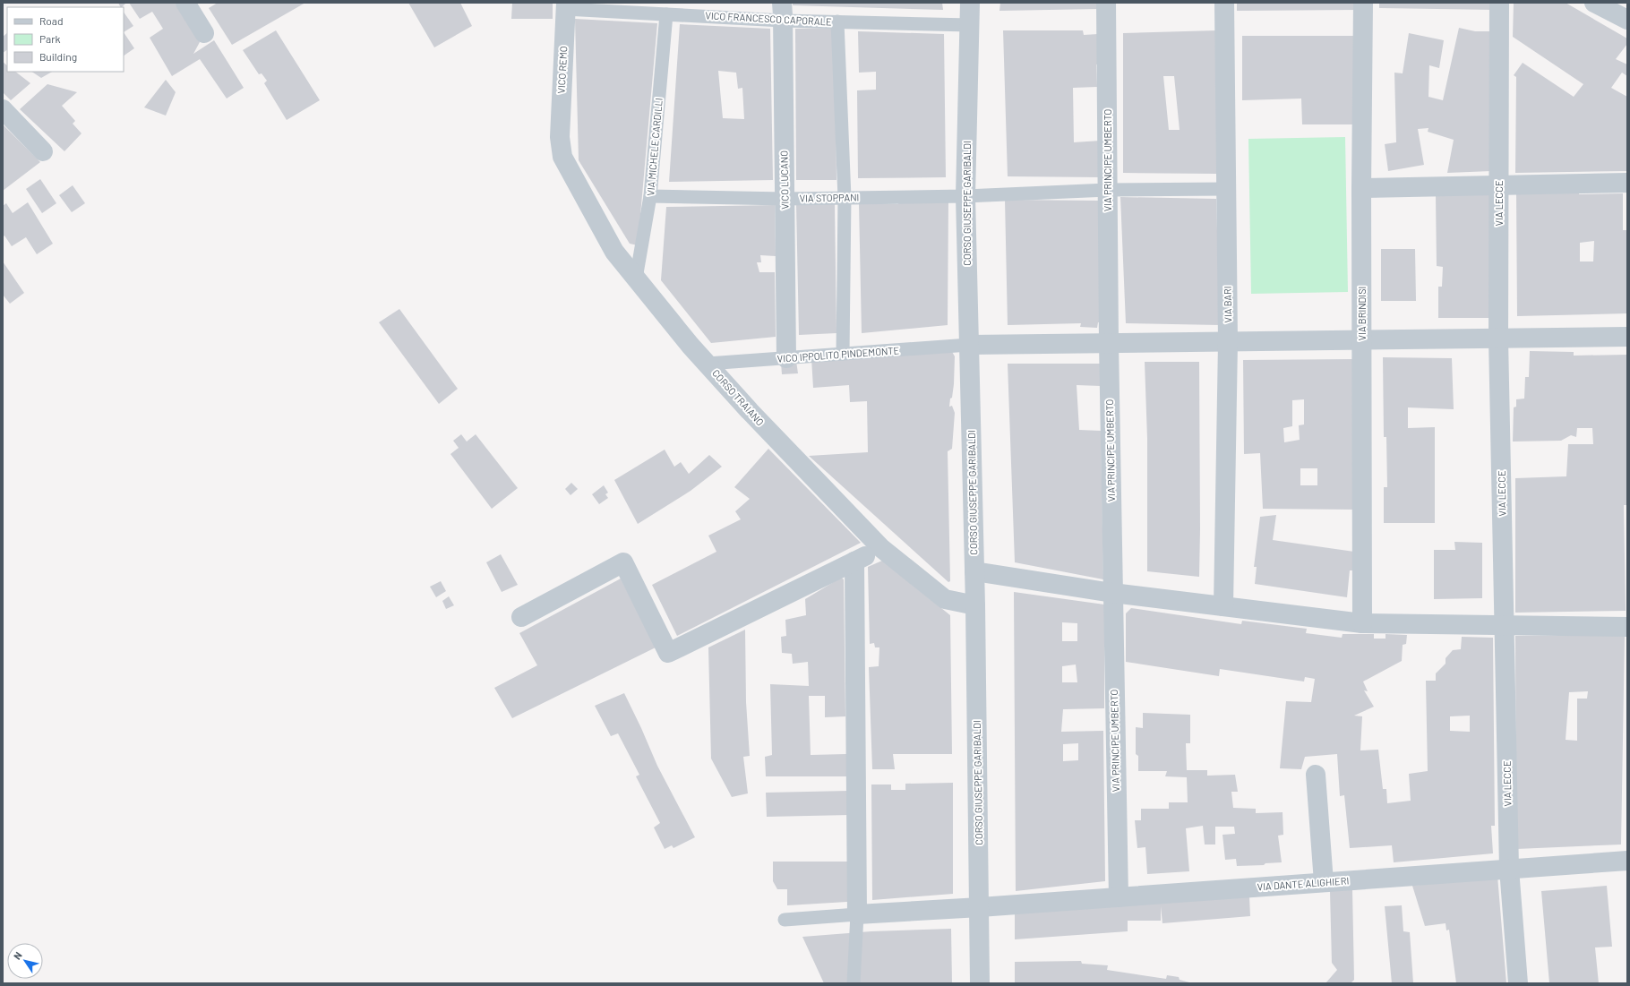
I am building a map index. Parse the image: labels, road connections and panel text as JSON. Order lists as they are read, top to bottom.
{
  "streets": {
    "street": [
      "VICO REMO",
      "VIA PRINCIPE UMBERTO",
      "VICO LUCANO",
      "CORSO GIUSEPPE GARIBALDI",
      "VIA LECCE",
      "VIA BARI",
      "VIA BRINDISI",
      "CORSO TRAIANO",
      "VIA DANTE ALIGHIERI"
    ],
    "lane": [
      "VICO FRANCESCO CAPORALE",
      "VIA MICHELE CARDILLI",
      "VIA STOPPANI",
      "VICO IPPOLITO PINDEMONTE"
    ]
  },
  "crossings": [
    ["VICO FRANCESCO CAPORALE", "VICO REMO"],
    ["VICO FRANCESCO CAPORALE", "VIA MICHELE CARDILLI"],
    ["VICO FRANCESCO CAPORALE", "VICO LUCANO"],
    ["VICO FRANCESCO CAPORALE", "CORSO GIUSEPPE GARIBALDI"],
    ["VICO REMO", "CORSO TRAIANO"],
    ["VIA MICHELE CARDILLI", "VIA STOPPANI"],
    ["VIA MICHELE CARDILLI", "CORSO TRAIANO"],
    ["VIA PRINCIPE UMBERTO", "VIA STOPPANI"],
    ["VIA PRINCIPE UMBERTO", "VIA DANTE ALIGHIERI"],
    ["VICO LUCANO", "VIA STOPPANI"],
    ["VICO LUCANO", "VICO IPPOLITO PINDEMONTE"],
    ["VIA STOPPANI", "CORSO GIUSEPPE GARIBALDI"],
    ["VIA STOPPANI", "VIA BARI"],
    ["CORSO GIUSEPPE GARIBALDI", "VICO IPPOLITO PINDEMONTE"],
    ["CORSO GIUSEPPE GARIBALDI", "CORSO TRAIANO"],
    ["CORSO GIUSEPPE GARIBALDI", "VIA DANTE ALIGHIERI"],
    ["VIA LECCE", "VIA DANTE ALIGHIERI"],
    ["VICO IPPOLITO PINDEMONTE", "CORSO TRAIANO"]
  ],
  "legend": ["Road", "Park", "Building"],
  "north": "top left"
}
